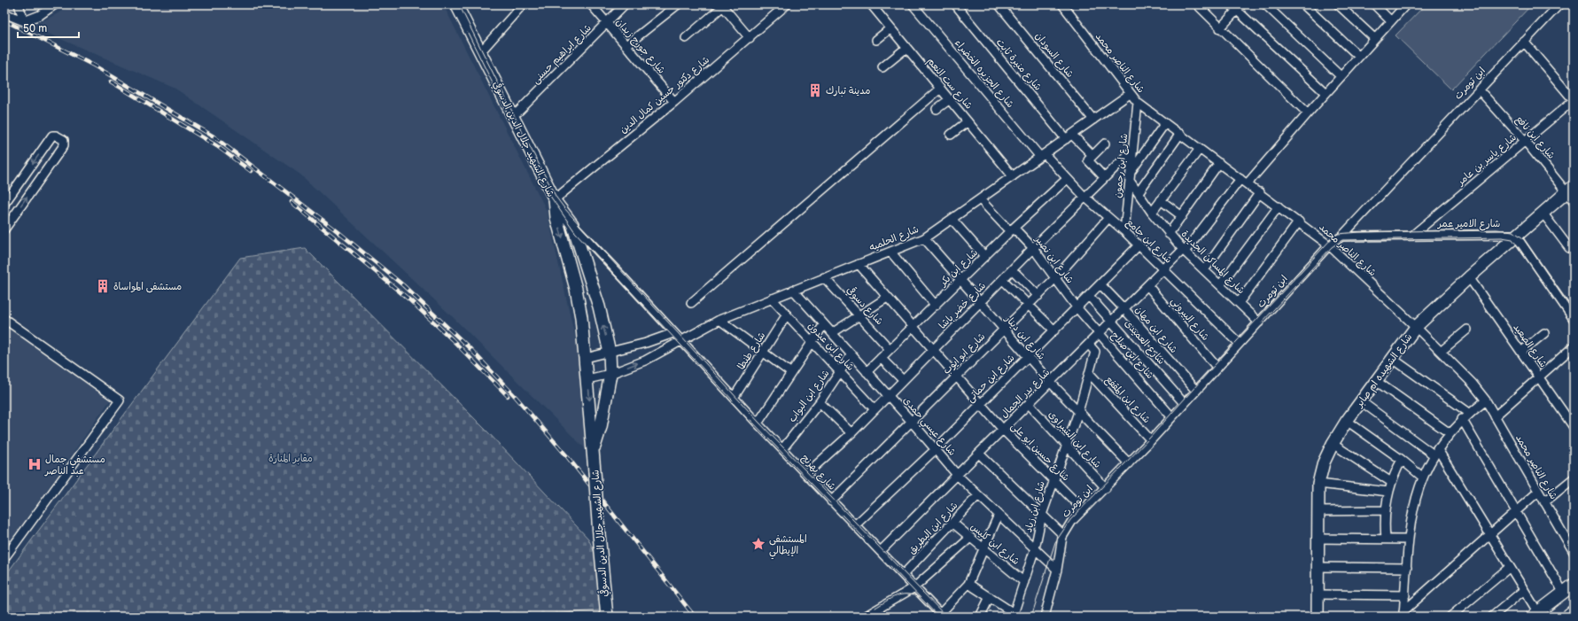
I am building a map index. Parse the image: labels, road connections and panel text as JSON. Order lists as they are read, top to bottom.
{
  "streets": {
    "main road": ["شارع الشهيد جلال الدين الدسوقي", "شارع الشهيده ام صابر"],
    "street": [
      "شارع جورج زيدان",
      "شارع ابراهيم حسنى",
      "شارع السودان",
      "شارع الناصر محمد",
      "شارع منيرة ثابت",
      "شارع الجزيره الخضراء",
      "شارع ست النعم",
      "ابن تومرت",
      "شارع دكتور حسين كمال الدين",
      "شارع ابن نافع",
      "شارع ياسر بن عامر",
      "شارع ابن رحمون",
      "شارع الامير عمر",
      "شارع الحلميه",
      "شارع ابن جامع",
      "شارع ابن نصير",
      "شارع المساكن الجديدة",
      "شارع ابن بكر",
      "شارع دسوقي",
      "شارع خضر باشا",
      "شارع البيروني",
      "شارع ابن مهان",
      "شارع ابن دينار",
      "شارع العميدى",
      "شارع الصعيد",
      "شارع ابن عبدون",
      "شارع طنطا",
      "شارع ابو ايوب",
      "شارع ابن صلاح",
      "شارع ابن حماتى",
      "شارع بدر الجمال",
      "شارع ابن البواب",
      "شارع ابن المقفع",
      "شارع عيسي حمدى",
      "شارع ابن الشبراوى",
      "شارع حسين ابو على",
      "شارع بهرنج",
      "شارع ابن زياد",
      "شارع ابن البطريق",
      "شارع ابن كليس"
    ]
  },
  "crossings": [
    ["شارع جورج زيدان", "شارع ابراهيم حسنى"],
    ["شارع جورج زيدان", "شارع دكتور حسين كمال الدين"],
    ["شارع ابراهيم حسنى", "شارع الشهيد جلال الدين الدسوقي"],
    ["شارع السودان", "شارع الحلميه"],
    ["شارع الناصر محمد", "ابن تومرت"],
    ["شارع الناصر محمد", "شارع ابن رحمون"],
    ["شارع الناصر محمد", "شارع الحلميه"],
    ["شارع الناصر محمد", "شارع الشهيده ام صابر"],
    ["شارع الناصر محمد", "شارع بدر الجمال"],
    ["شارع منيرة ثابت", "شارع الحلميه"],
    ["شارع الجزيره الخضراء", "شارع الحلميه"],
    ["شارع الجزيره الخضراء", "شارع ابن جامع"],
    ["شارع ست النعم", "شارع الحلميه"],
    ["ابن تومرت", "شارع ابن نافع"],
    ["ابن تومرت", "شارع الامير عمر"],
    ["ابن تومرت", "شارع ابن جامع"],
    ["ابن تومرت", "شارع المساكن الجديدة"],
    ["ابن تومرت", "شارع البيروني"],
    ["ابن تومرت", "شارع ابن مهان"],
    ["ابن تومرت", "شارع ابن دينار"],
    ["ابن تومرت", "شارع العميدى"],
    ["ابن تومرت", "شارع ابن صلاح"],
    ["ابن تومرت", "شارع ابن المقفع"],
    ["ابن تومرت", "شارع عيسي حمدى"],
    ["ابن تومرت", "شارع ابن الشبراوى"],
    ["ابن تومرت", "شارع حسين ابو على"],
    ["شارع دكتور حسين كمال الدين", "شارع الشهيد جلال الدين الدسوقي"],
    ["شارع ابن نافع", "شارع ياسر بن عامر"],
    ["شارع ابن نافع", "شارع الشهيده ام صابر"],
    ["شارع الشهيد جلال الدين الدسوقي", "شارع الحلميه"],
    ["شارع الشهيد جلال الدين الدسوقي", "شارع بهرنج"],
    ["شارع ياسر بن عامر", "شارع الامير عمر"],
    ["شارع ابن رحمون", "شارع ابن جامع"],
    ["شارع ابن رحمون", "شارع المساكن الجديدة"],
    ["شارع ابن رحمون", "شارع خضر باشا"],
    ["شارع الامير عمر", "شارع الشهيده ام صابر"],
    ["شارع الحلميه", "شارع ابن جامع"],
    ["شارع الحلميه", "شارع ابن نصير"],
    ["شارع الحلميه", "شارع دسوقي"],
    ["شارع الحلميه", "شارع ابن دينار"],
    ["شارع الحلميه", "شارع ابن عبدون"],
    ["شارع الحلميه", "شارع عيسي حمدى"],
    ["شارع الحلميه", "شارع حسين ابو على"],
    ["شارع الحلميه", "شارع بهرنج"],
    ["شارع ابن جامع", "شارع ابن بكر"],
    ["شارع ابن جامع", "شارع خضر باشا"],
    ["شارع ابن جامع", "شارع ابو ايوب"],
    ["شارع ابن جامع", "شارع ابن حماتى"],
    ["شارع ابن جامع", "شارع بدر الجمال"],
    ["شارع ابن نصير", "شارع ابن بكر"],
    ["شارع ابن نصير", "شارع خضر باشا"],
    ["شارع ابن نصير", "شارع ابو ايوب"],
    ["شارع ابن نصير", "شارع ابن صلاح"],
    ["شارع ابن نصير", "شارع ابن حماتى"],
    ["شارع المساكن الجديدة", "شارع بدر الجمال"],
    ["شارع ابن بكر", "شارع دسوقي"],
    ["شارع ابن بكر", "شارع ابن دينار"],
    ["شارع ابن بكر", "شارع عيسي حمدى"],
    ["شارع ابن بكر", "شارع حسين ابو على"],
    ["شارع خضر باشا", "شارع ابن دينار"],
    ["شارع خضر باشا", "شارع ابن عبدون"],
    ["شارع خضر باشا", "شارع عيسي حمدى"],
    ["شارع خضر باشا", "شارع حسين ابو على"],
    ["شارع خضر باشا", "شارع بهرنج"],
    ["شارع البيروني", "شارع بدر الجمال"],
    ["شارع ابن مهان", "شارع ابن حماتى"],
    ["شارع ابن مهان", "شارع بدر الجمال"],
    ["شارع ابن دينار", "شارع ابو ايوب"],
    ["شارع ابن دينار", "شارع ابن حماتى"],
    ["شارع ابن دينار", "شارع بدر الجمال"],
    ["شارع ابن دينار", "شارع ابن زياد"],
    ["شارع العميدى", "شارع ابن حماتى"],
    ["شارع العميدى", "شارع بدر الجمال"],
    ["شارع الصعيد", "شارع الشهيده ام صابر"],
    ["شارع ابن عبدون", "شارع طنطا"],
    ["شارع ابن عبدون", "شارع ابن البواب"],
    ["شارع طنطا", "شارع بهرنج"],
    ["شارع ابو ايوب", "شارع عيسي حمدى"],
    ["شارع ابو ايوب", "شارع حسين ابو على"],
    ["شارع ابو ايوب", "شارع بهرنج"],
    ["شارع ابن صلاح", "شارع ابن حماتى"],
    ["شارع ابن صلاح", "شارع بدر الجمال"],
    ["شارع ابن حماتى", "شارع عيسي حمدى"],
    ["شارع ابن حماتى", "شارع حسين ابو على"],
    ["شارع ابن حماتى", "شارع بهرنج"],
    ["شارع بدر الجمال", "شارع عيسي حمدى"],
    ["شارع بدر الجمال", "شارع ابن الشبراوى"],
    ["شارع بدر الجمال", "شارع حسين ابو على"],
    ["شارع بدر الجمال", "شارع بهرنج"],
    ["شارع بدر الجمال", "شارع ابن زياد"],
    ["شارع ابن البواب", "شارع عيسي حمدى"],
    ["شارع ابن البواب", "شارع بهرنج"],
    ["شارع ابن المقفع", "شارع ابن زياد"],
    ["شارع عيسي حمدى", "شارع ابن زياد"],
    ["شارع عيسي حمدى", "شارع ابن البطريق"],
    ["شارع ابن الشبراوى", "شارع ابن زياد"],
    ["شارع حسين ابو على", "شارع ابن زياد"],
    ["شارع بهرنج", "شارع ابن البطريق"],
    ["شارع ابن زياد", "شارع ابن كليس"],
    ["شارع ابن البطريق", "شارع ابن كليس"]
  ],
  "parks": ["مقابر المنارة"],
  "places": {
    "building": ["مدينة تبارك", "مستشفى المواساة"],
    "hospital": ["مستشفي جمال عبد الناصر"],
    "place": ["المستشفى الإيطالي"]
  },
  "scale_bar": "50 m"
}
